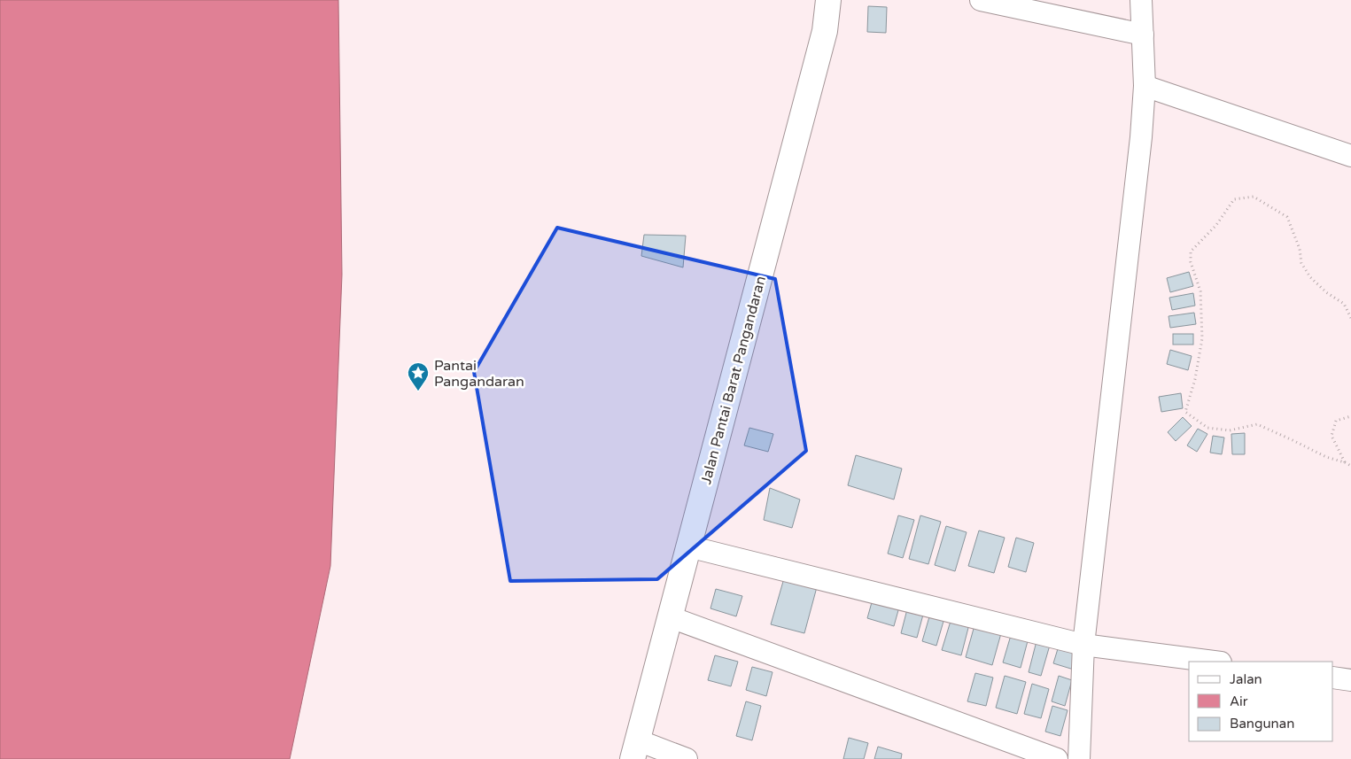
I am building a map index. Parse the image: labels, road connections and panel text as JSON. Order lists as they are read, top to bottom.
{
  "streets": {
    "street": ["Jalan Pantai Barat Pangandaran"]
  },
  "places": {
    "place": ["Pantai Pangandaran"]
  },
  "legend": ["Jalan", "Air", "Bangunan"]
}
